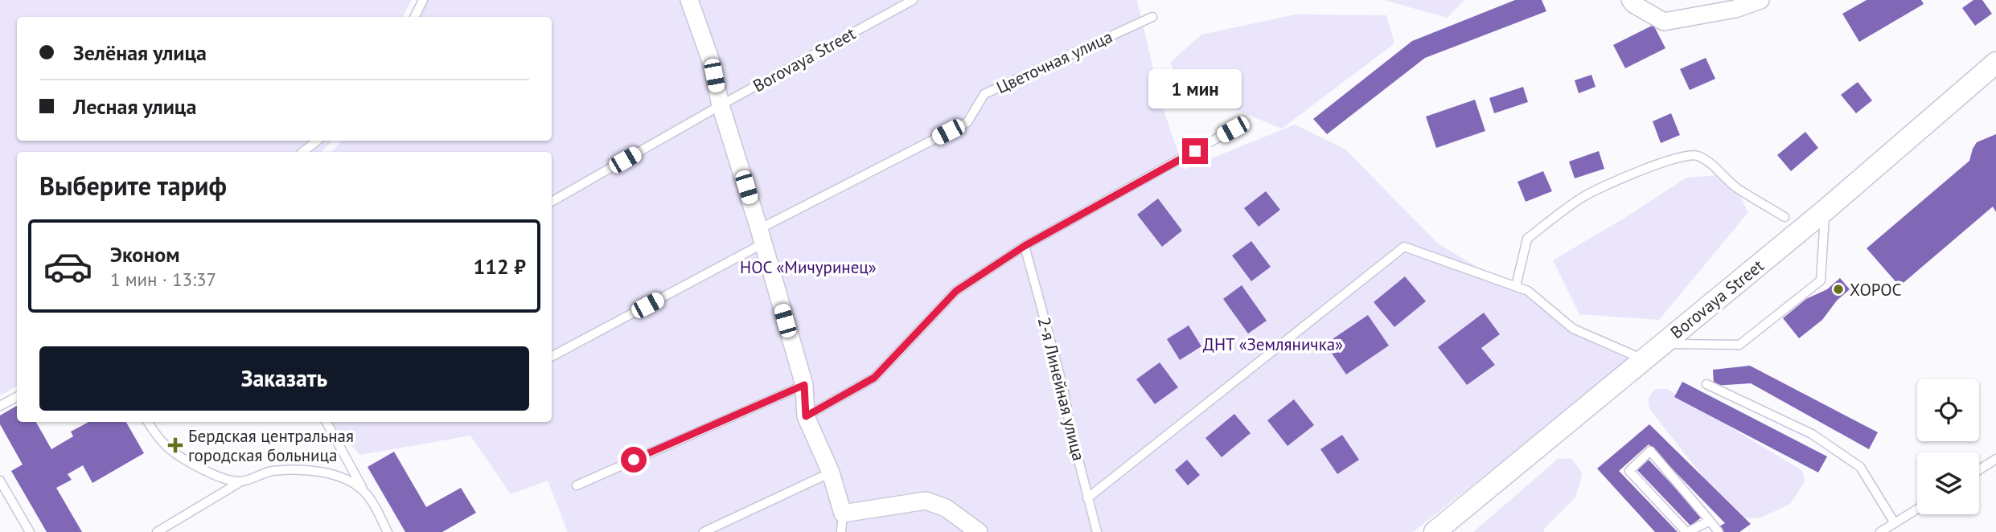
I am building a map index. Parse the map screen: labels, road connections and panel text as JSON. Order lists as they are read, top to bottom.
{
  "streets": {
    "street": ["Borovaya Street"],
    "lane": ["Цветочная улица", "2-я Линейная улица"]
  },
  "parks": ["НОС «Мичуринец»", "ДНТ «Земляничка»"],
  "places": {
    "other": ["ХОРОС"],
    "health": ["Бердская центральная городская больница"]
  },
  "page": {
    "banner": ["Зелёная улица", "Лесная улица"],
    "bubble": "1 мин",
    "heading": "Выберите тариф",
    "list": [
      {
        "name": "Эконом",
        "note": "1 мин · 13:37",
        "value": "112 ₽"
      }
    ],
    "buttons": "Заказать"
  }
}
